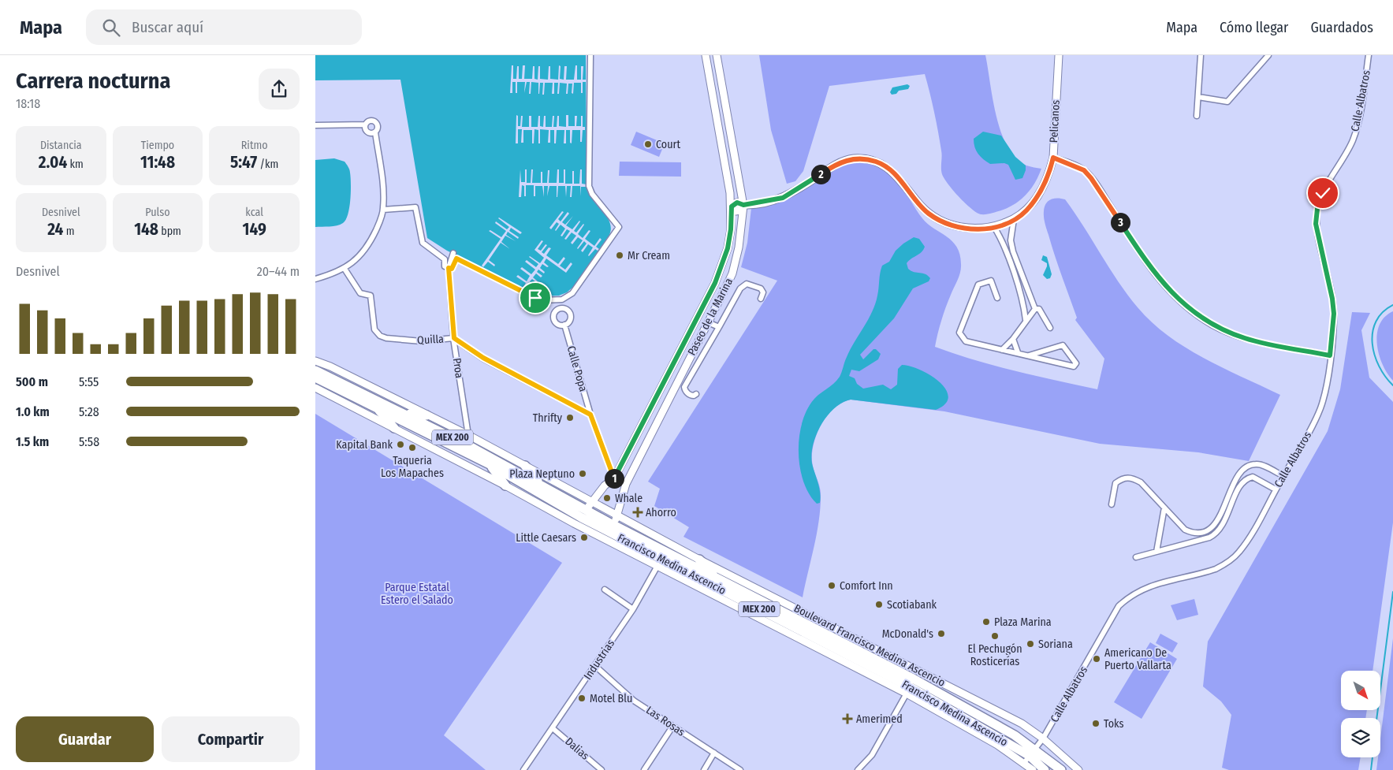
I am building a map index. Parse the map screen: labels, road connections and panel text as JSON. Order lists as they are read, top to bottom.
{
  "streets": {
    "highway": ["MEX 200", "Francisco Medina Ascencio"],
    "main road": ["Pelicanos", "Paseo de la Marina", "Boulevard Francisco Medina Ascencio"],
    "street": [
      "Calle Albatros",
      "Quilla",
      "Proa",
      "Calle Popa",
      "Industrias",
      "Las Rosas",
      "Dalias"
    ]
  },
  "crossings": [
    ["Calle Albatros", "Francisco Medina Ascencio"],
    ["Calle Albatros", "Boulevard Francisco Medina Ascencio"],
    ["Pelicanos", "Paseo de la Marina"],
    ["Paseo de la Marina", "Calle Popa"],
    ["Paseo de la Marina", "Francisco Medina Ascencio"],
    ["Paseo de la Marina", "Boulevard Francisco Medina Ascencio"],
    ["Quilla", "Proa"],
    ["Quilla", "Calle Popa"],
    ["Proa", "Boulevard Francisco Medina Ascencio"],
    ["Francisco Medina Ascencio", "Boulevard Francisco Medina Ascencio"],
    ["Francisco Medina Ascencio", "Industrias"],
    ["Industrias", "Las Rosas"],
    ["Industrias", "Dalias"]
  ],
  "parks": ["Parque Estatal Estero el Salado"],
  "places": {
    "other": [
      "Court",
      "Mr Cream",
      "Thrifty",
      "Kapital Bank",
      "Taqueria Los Mapaches",
      "Plaza Neptuno",
      "Whale",
      "Little Caesars",
      "Comfort Inn",
      "Scotiabank",
      "Plaza Marina",
      "McDonald's",
      "El Pechugón Rosticerías",
      "Soriana",
      "Americano De Puerto Vallarta",
      "Motel Blu",
      "Toks"
    ],
    "health": ["Ahorro", "Amerimed"]
  },
  "north": "bottom right",
  "page": {
    "header": "Mapa",
    "search": "Buscar aquí",
    "nav": ["Mapa", "Cómo llegar", "Guardados"],
    "heading": ["Carrera nocturna", "18:18"],
    "stats": [
      ["Distancia", "2.04 km"],
      ["Tiempo", "11:48"],
      ["Ritmo", "5:47 /km"],
      ["Desnivel", "24 m"],
      ["Pulso", "148 bpm"],
      ["kcal", "149"]
    ],
    "pins": ["2", "3", "1"],
    "chart": ["Desnivel", "20–44 m"],
    "list": [
      {
        "name": "500 m",
        "note": "5:55"
      },
      {
        "name": "1.0 km",
        "note": "5:28"
      },
      {
        "name": "1.5 km",
        "note": "5:58"
      }
    ],
    "buttons": ["Guardar", "Compartir"]
  }
}
